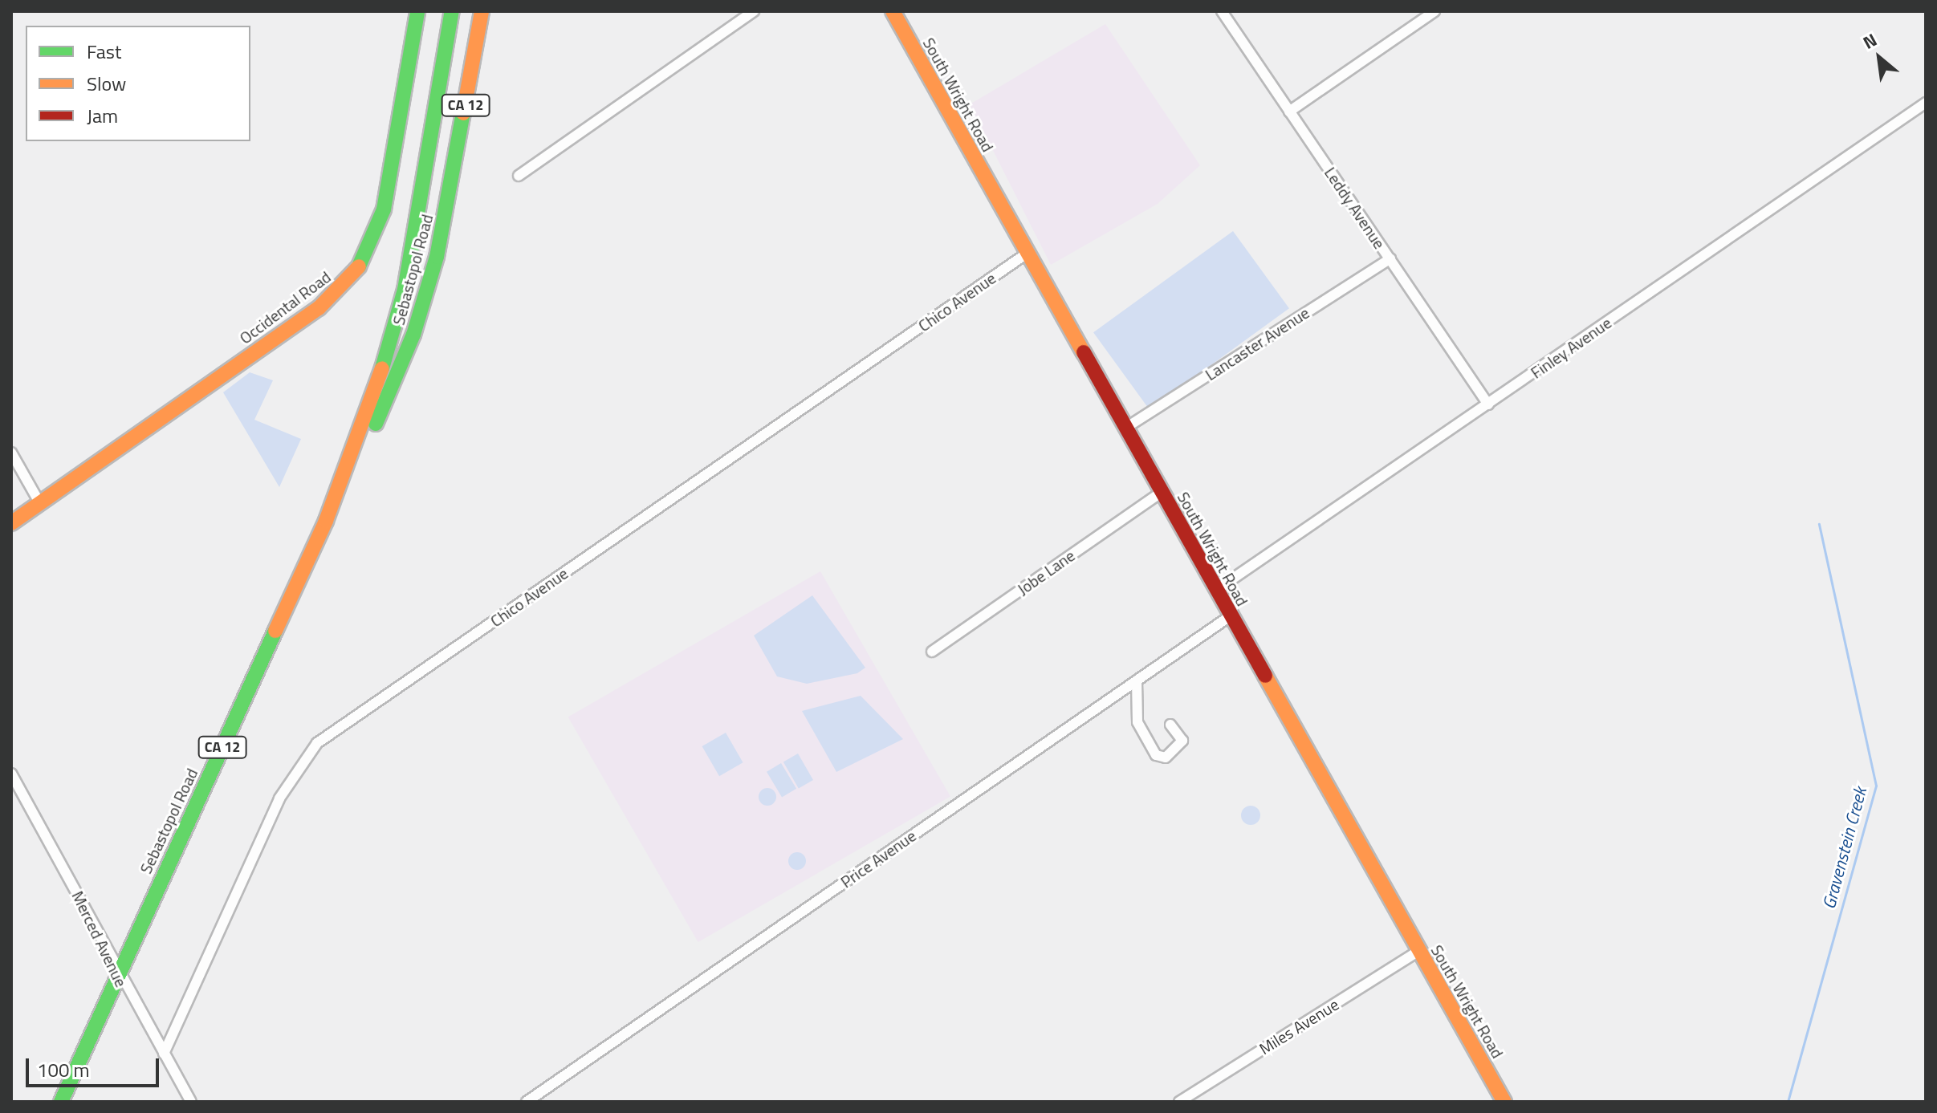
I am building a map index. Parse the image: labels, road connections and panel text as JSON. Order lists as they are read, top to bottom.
{
  "streets": {
    "main road": [
      "South Wright Road",
      "CA 12",
      "Sebastopol Road",
      "Occidental Road"
    ],
    "street": [
      "Leddy Avenue",
      "Chico Avenue",
      "Lancaster Avenue",
      "Finley Avenue",
      "Jobe Lane",
      "Price Avenue",
      "Merced Avenue",
      "Miles Avenue"
    ]
  },
  "crossings": [
    ["South Wright Road", "Chico Avenue"],
    ["South Wright Road", "Lancaster Avenue"],
    ["South Wright Road", "Finley Avenue"],
    ["South Wright Road", "Jobe Lane"],
    ["South Wright Road", "Price Avenue"],
    ["South Wright Road", "Miles Avenue"],
    ["Leddy Avenue", "Lancaster Avenue"],
    ["Leddy Avenue", "Finley Avenue"],
    ["Sebastopol Road", "Merced Avenue"],
    ["Chico Avenue", "Merced Avenue"]
  ],
  "water": ["Gravenstein Creek"],
  "legend": ["Fast", "Slow", "Jam"],
  "scale_bar": "100 m",
  "north": "top left"
}
